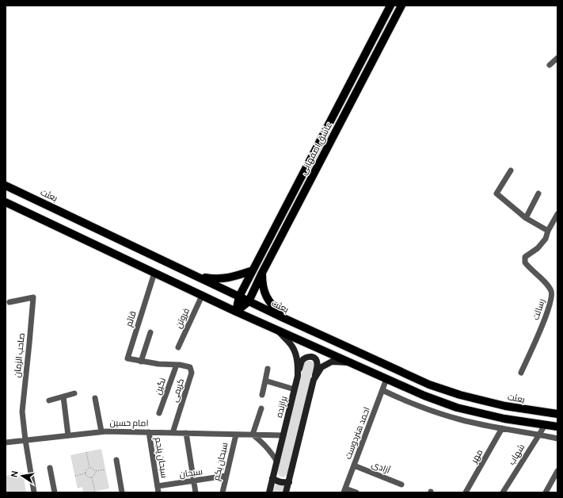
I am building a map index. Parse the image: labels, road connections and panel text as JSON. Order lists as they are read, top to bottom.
{
  "streets": {
    "main road": ["عاشق اصفهانی", "بعثت", "برازنده"],
    "street": [
      "رسالت",
      "فروتن",
      "قائم",
      "صاحب الزمان",
      "نگین",
      "کریمی",
      "امام حسین",
      "احمد هنردوست",
      "شهاب",
      "مهر",
      "سبحان پنجم",
      "سبحان یکم",
      "آزادی",
      "سبحان"
    ]
  },
  "crossings": [
    ["عاشق اصفهانی", "بعثت"],
    ["قائم", "کریمی"],
    ["صاحب الزمان", "امام حسین"],
    ["نگین", "کریمی"],
    ["کریمی", "امام حسین"],
    ["برازنده", "امام حسین"],
    ["امام حسین", "سبحان پنجم"],
    ["امام حسین", "سبحان یکم"],
    ["احمد هنردوست", "آزادی"],
    ["سبحان پنجم", "سبحان"],
    ["سبحان یکم", "سبحان"]
  ],
  "north": "left"
}
